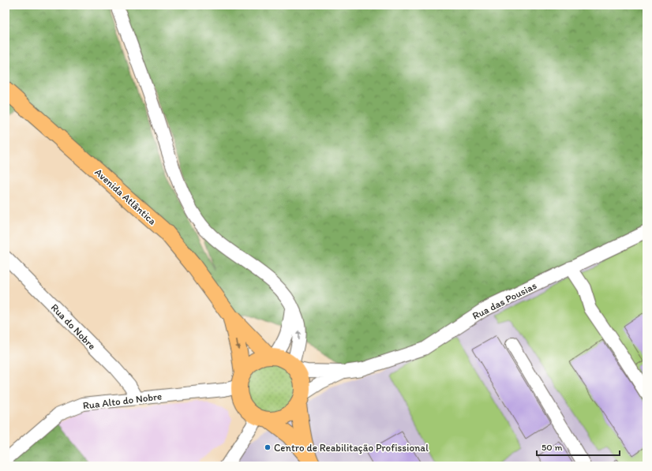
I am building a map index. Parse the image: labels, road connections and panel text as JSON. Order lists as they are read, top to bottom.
{
  "streets": {
    "main road": ["Avenida Atlântica"],
    "street": ["Rua das Pousias", "Rua do Nobre", "Rua Alto do Nobre"]
  },
  "crossings": [
    ["Avenida Atlântica", "Rua Alto do Nobre"],
    ["Rua do Nobre", "Rua Alto do Nobre"]
  ],
  "places": ["Centro de Reabilitação Profissional"],
  "scale_bar": "50 m"
}
